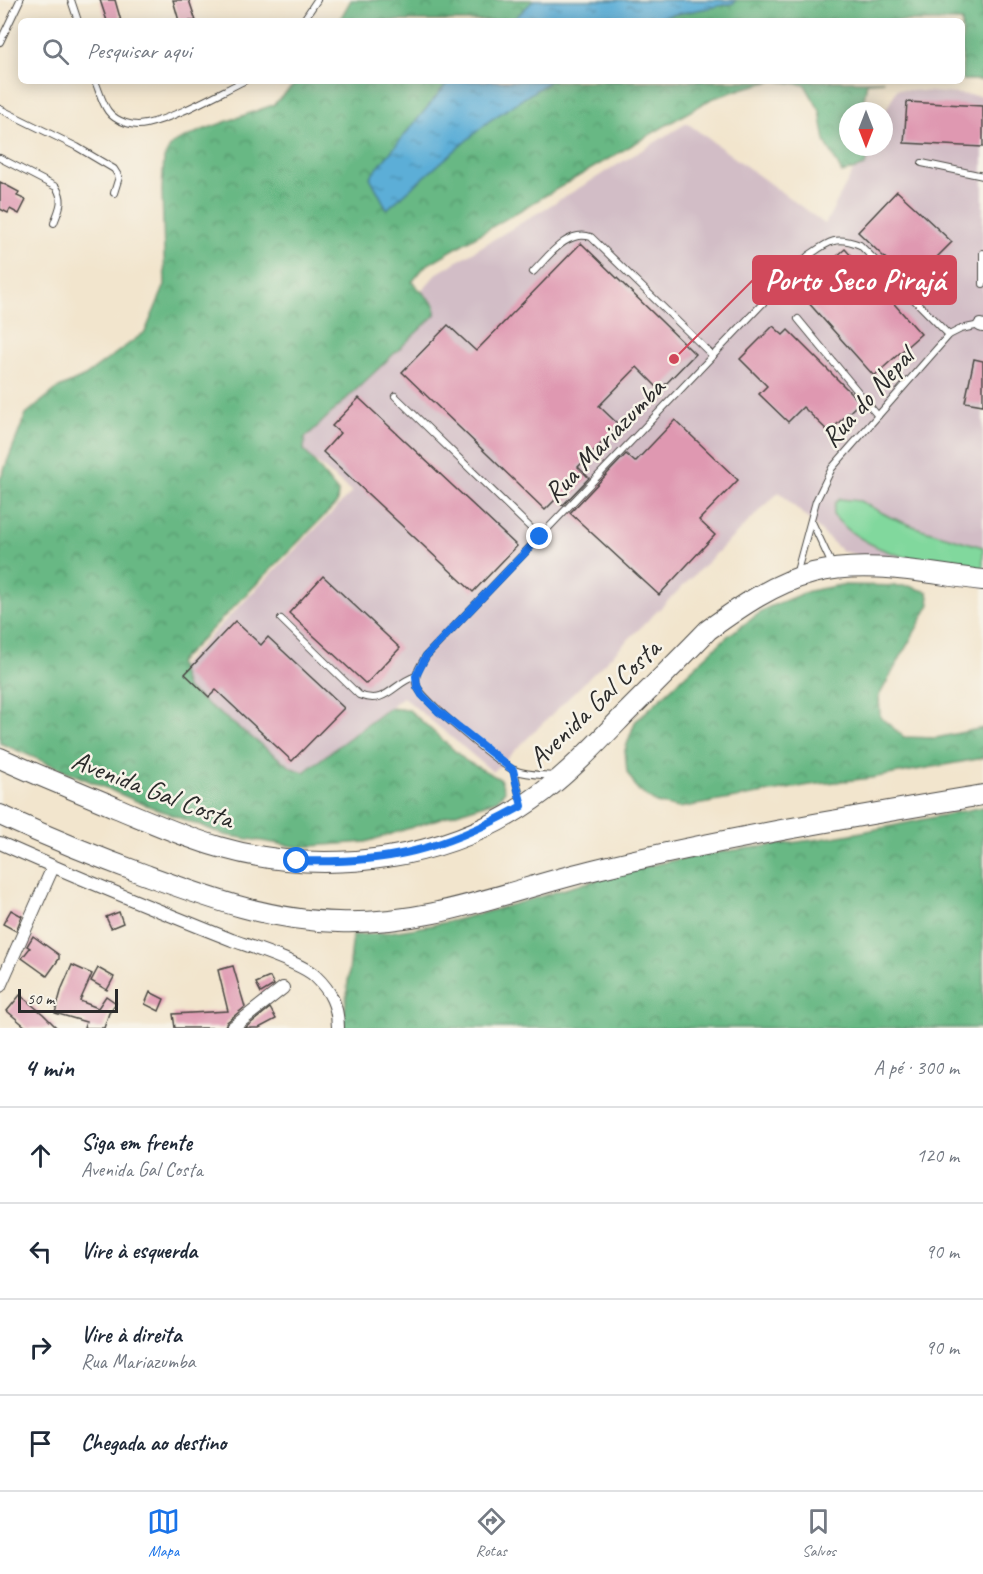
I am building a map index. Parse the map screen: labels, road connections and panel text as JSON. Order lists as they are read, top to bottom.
{
  "streets": {
    "main road": ["Avenida Gal Costa"],
    "lane": ["Rua do Nepal", "Rua Mariazumba"]
  },
  "crossings": [
    ["Rua do Nepal", "Rua Mariazumba"],
    ["Rua do Nepal", "Avenida Gal Costa"]
  ],
  "places": ["Porto Seco Pirajá"],
  "scale_bar": "50 m",
  "north": "bottom",
  "page": {
    "search": "Pesquisar aqui",
    "scale": "50 m",
    "heading": ["4 min", "A pé · 300 m"],
    "list": [
      ["Siga em frente", "Avenida Gal Costa", "120 m"],
      ["Vire à esquerda", "90 m"],
      ["Vire à direita", "Rua Mariazumba", "90 m"],
      "Chegada ao destino"
    ],
    "nav": ["Mapa", "Rotas", "Salvos"]
  }
}
